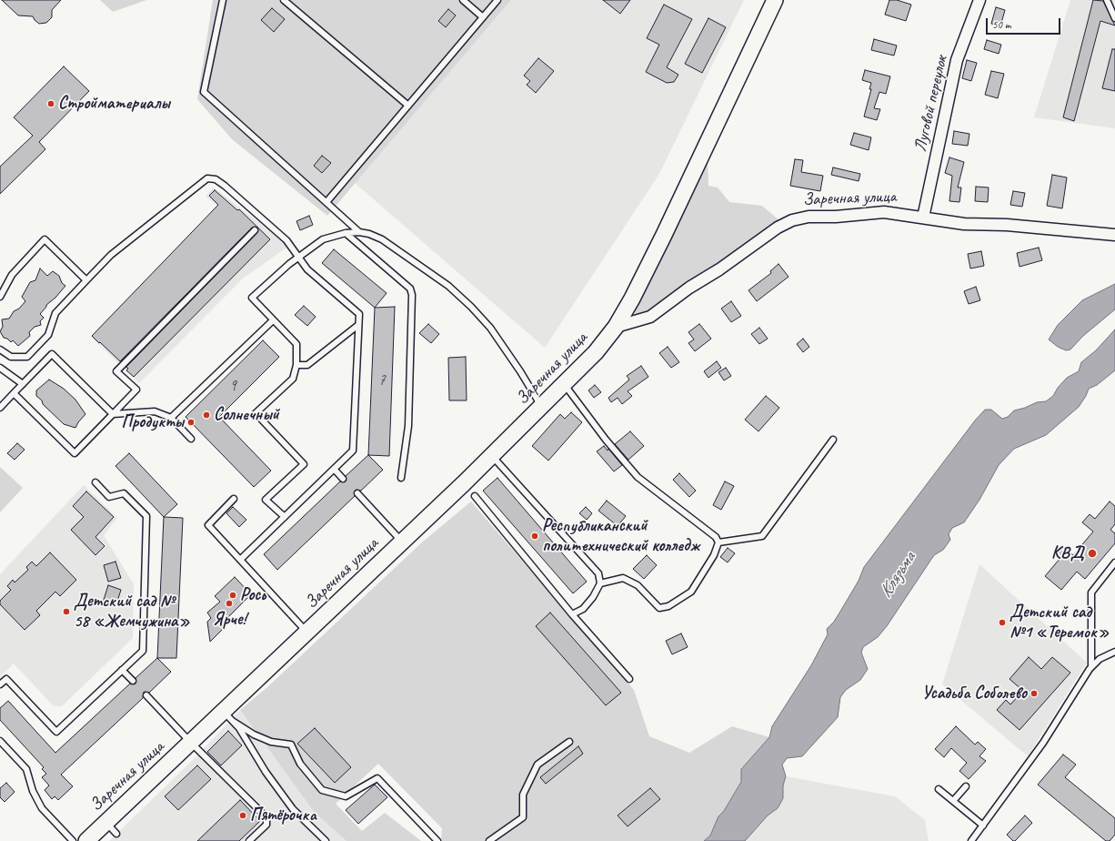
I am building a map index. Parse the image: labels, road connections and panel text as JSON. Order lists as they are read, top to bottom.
{
  "streets": {
    "street": ["Луговой переулок", "Заречная улица"]
  },
  "crossings": [
    ["Луговой переулок", "Заречная улица"]
  ],
  "water": ["Клязьма"],
  "places": [
    "Стройматериалы",
    "Солнечный",
    "Продукты",
    "Республиканский политехнический колледж",
    "КВД",
    "Рось",
    "Ярче!",
    "Детский сад № 58 «Жемчужина»",
    "Детский сад №1 «Теремок»",
    "Усадьба Соболево",
    "Пятёрочка"
  ],
  "house_numbers": ["7", "9"],
  "scale_bar": "50 m"
}
